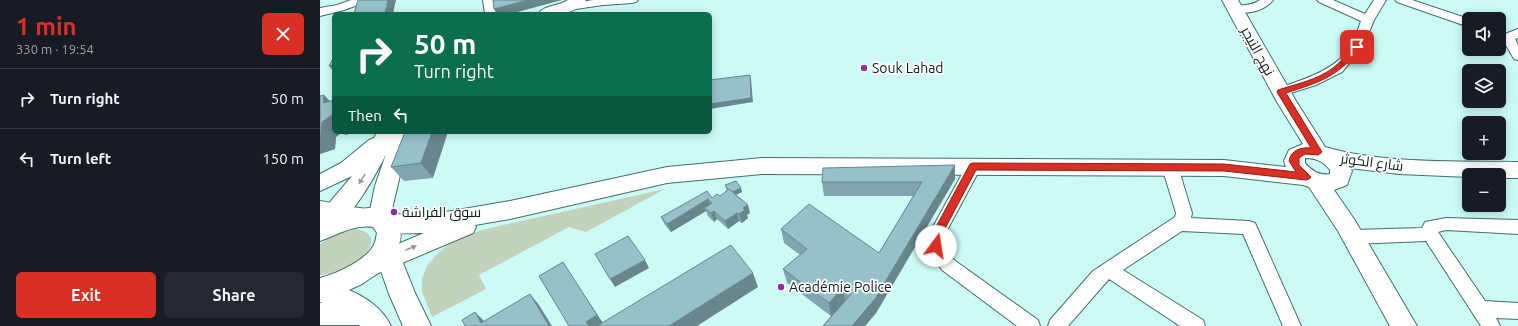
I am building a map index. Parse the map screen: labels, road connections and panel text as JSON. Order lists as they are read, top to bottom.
{
  "streets": {
    "main road": ["نهج النيجر", "شارع الكوثر"]
  },
  "crossings": [
    ["نهج النيجر", "شارع الكوثر"]
  ],
  "places": ["Souk Lahad", "سوق الفراشة", "Académie Police"],
  "page": {
    "heading": ["1 min", "330 m · 19:54"],
    "map_buttons": ["+", "−"],
    "turn": ["50 m", "Turn right"],
    "list": [
      {
        "name": "Turn right",
        "value": "50 m"
      },
      {
        "name": "Turn left",
        "value": "150 m"
      }
    ],
    "then": "Then",
    "buttons": ["Exit", "Share"]
  }
}
